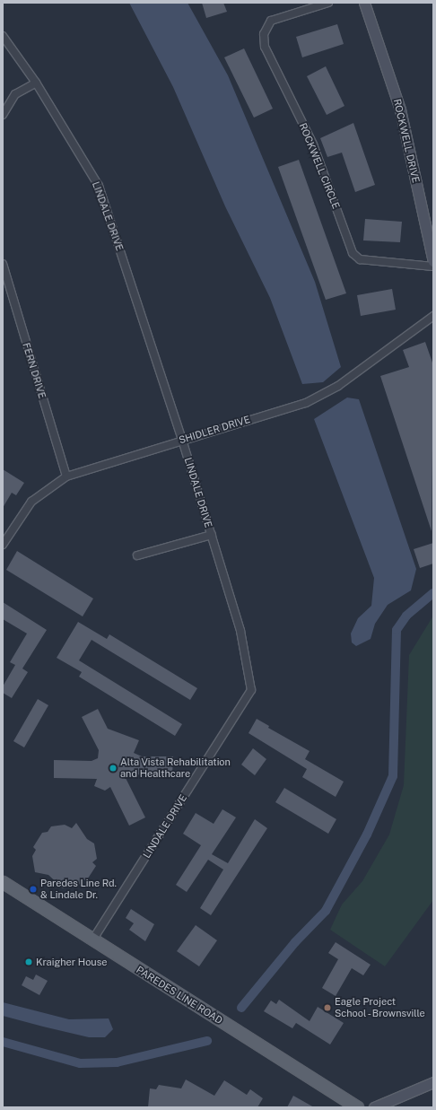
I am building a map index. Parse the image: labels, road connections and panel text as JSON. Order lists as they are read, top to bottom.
{
  "streets": {
    "main road": ["PAREDES LINE ROAD"],
    "street": [
      "ROCKWELL DRIVE",
      "ROCKWELL CIRCLE",
      "LINDALE DRIVE",
      "FERN DRIVE",
      "SHIDLER DRIVE"
    ]
  },
  "crossings": [
    ["LINDALE DRIVE", "SHIDLER DRIVE"],
    ["LINDALE DRIVE", "PAREDES LINE ROAD"],
    ["FERN DRIVE", "SHIDLER DRIVE"]
  ],
  "places": [
    "Alta Vista Rehabilitation and Healthcare",
    "Paredes Line Rd. & Lindale Dr.",
    "Kraigher House",
    "Eagle Project School - Brownsville"
  ]
}
